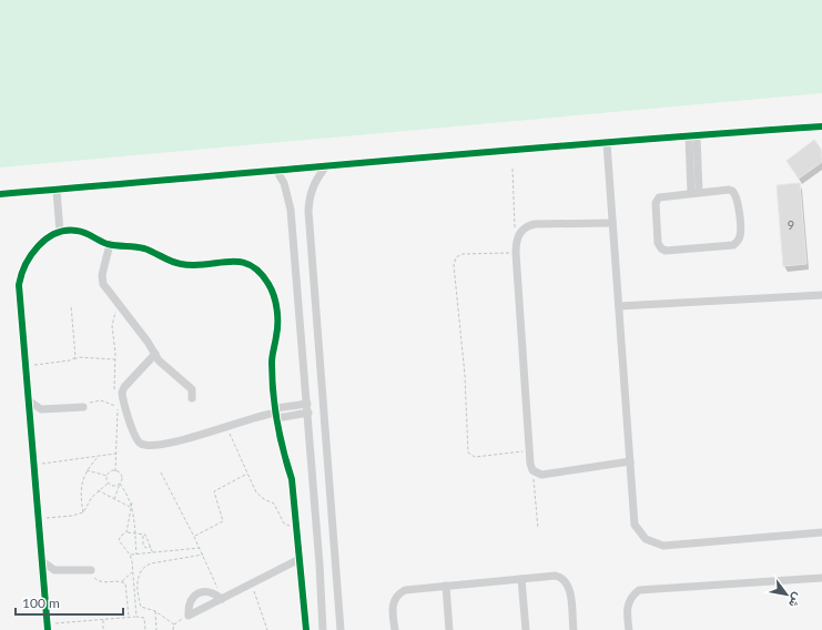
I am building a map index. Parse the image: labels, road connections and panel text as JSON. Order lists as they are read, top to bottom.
{
  "house_numbers": ["9"],
  "scale_bar": "100 m",
  "north": "bottom right"
}
